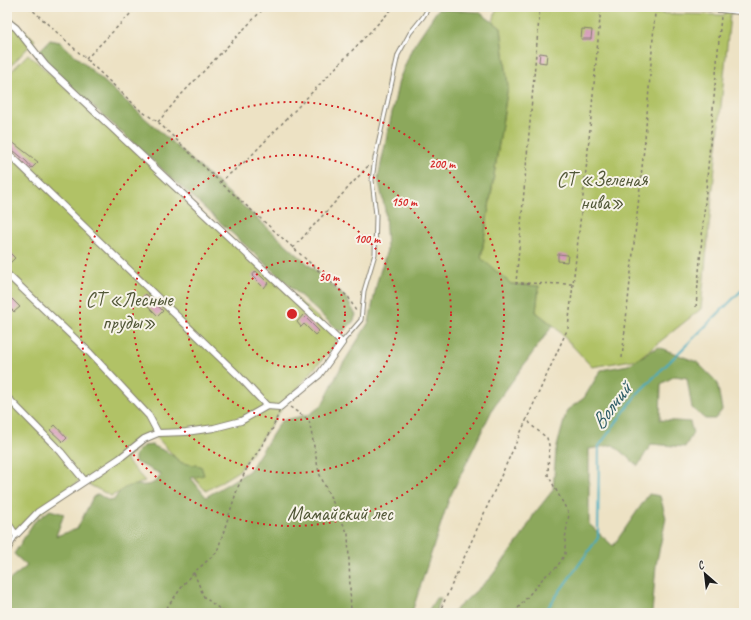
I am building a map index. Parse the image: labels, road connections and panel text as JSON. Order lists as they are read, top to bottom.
{
  "water": ["Волчий"],
  "parks": ["СТ «Зеленая нива»", "СТ «Лесные пруды»", "Мамайский лес"],
  "north": "top left",
  "rings": [
    "200 m",
    "150 m",
    "100 m",
    "50 m"
  ]
}
